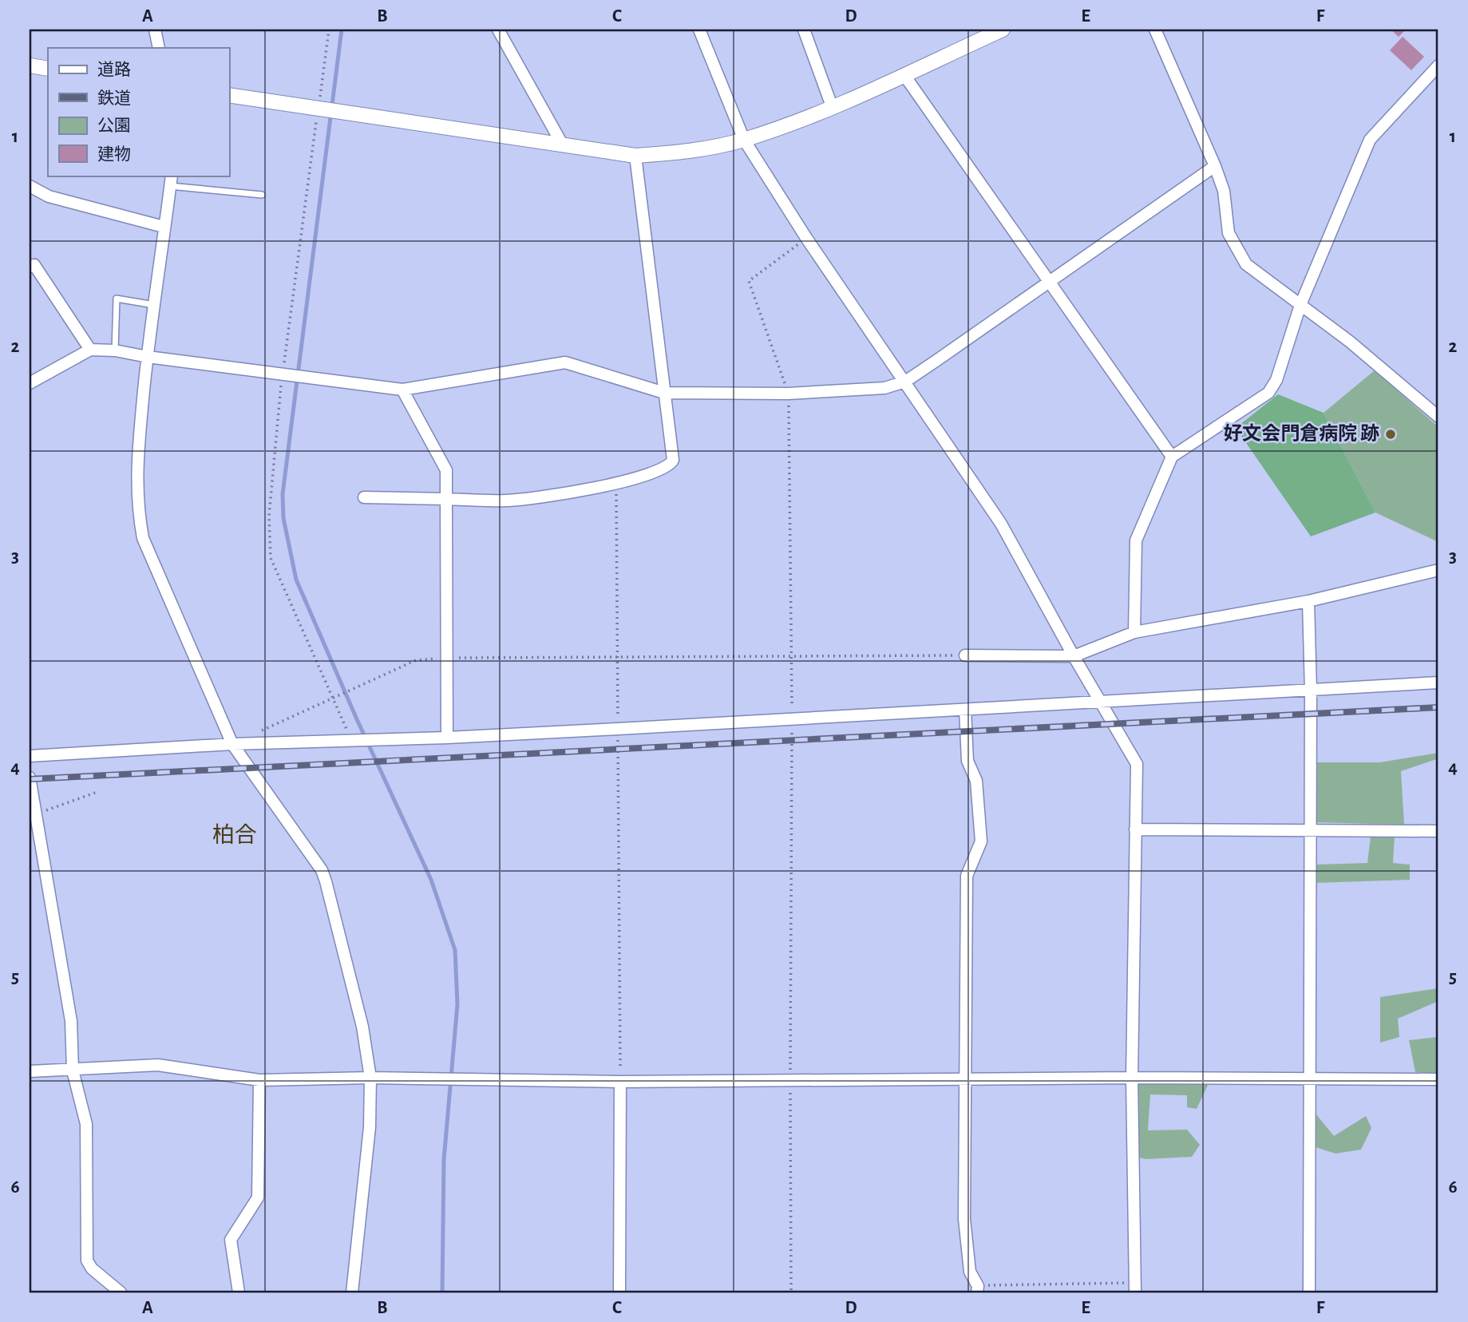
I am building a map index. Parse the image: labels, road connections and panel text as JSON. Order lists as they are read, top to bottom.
{
  "districts": ["柏合"],
  "places": ["好文会門倉病院 跡"],
  "legend": [
    "道路",
    "鉄道",
    "公園",
    "建物"
  ],
  "grid": {
    "columns": [
      "A",
      "B",
      "C",
      "D",
      "E",
      "F"
    ],
    "rows": [
      "1",
      "2",
      "3",
      "4",
      "5",
      "6"
    ]
  }
}
